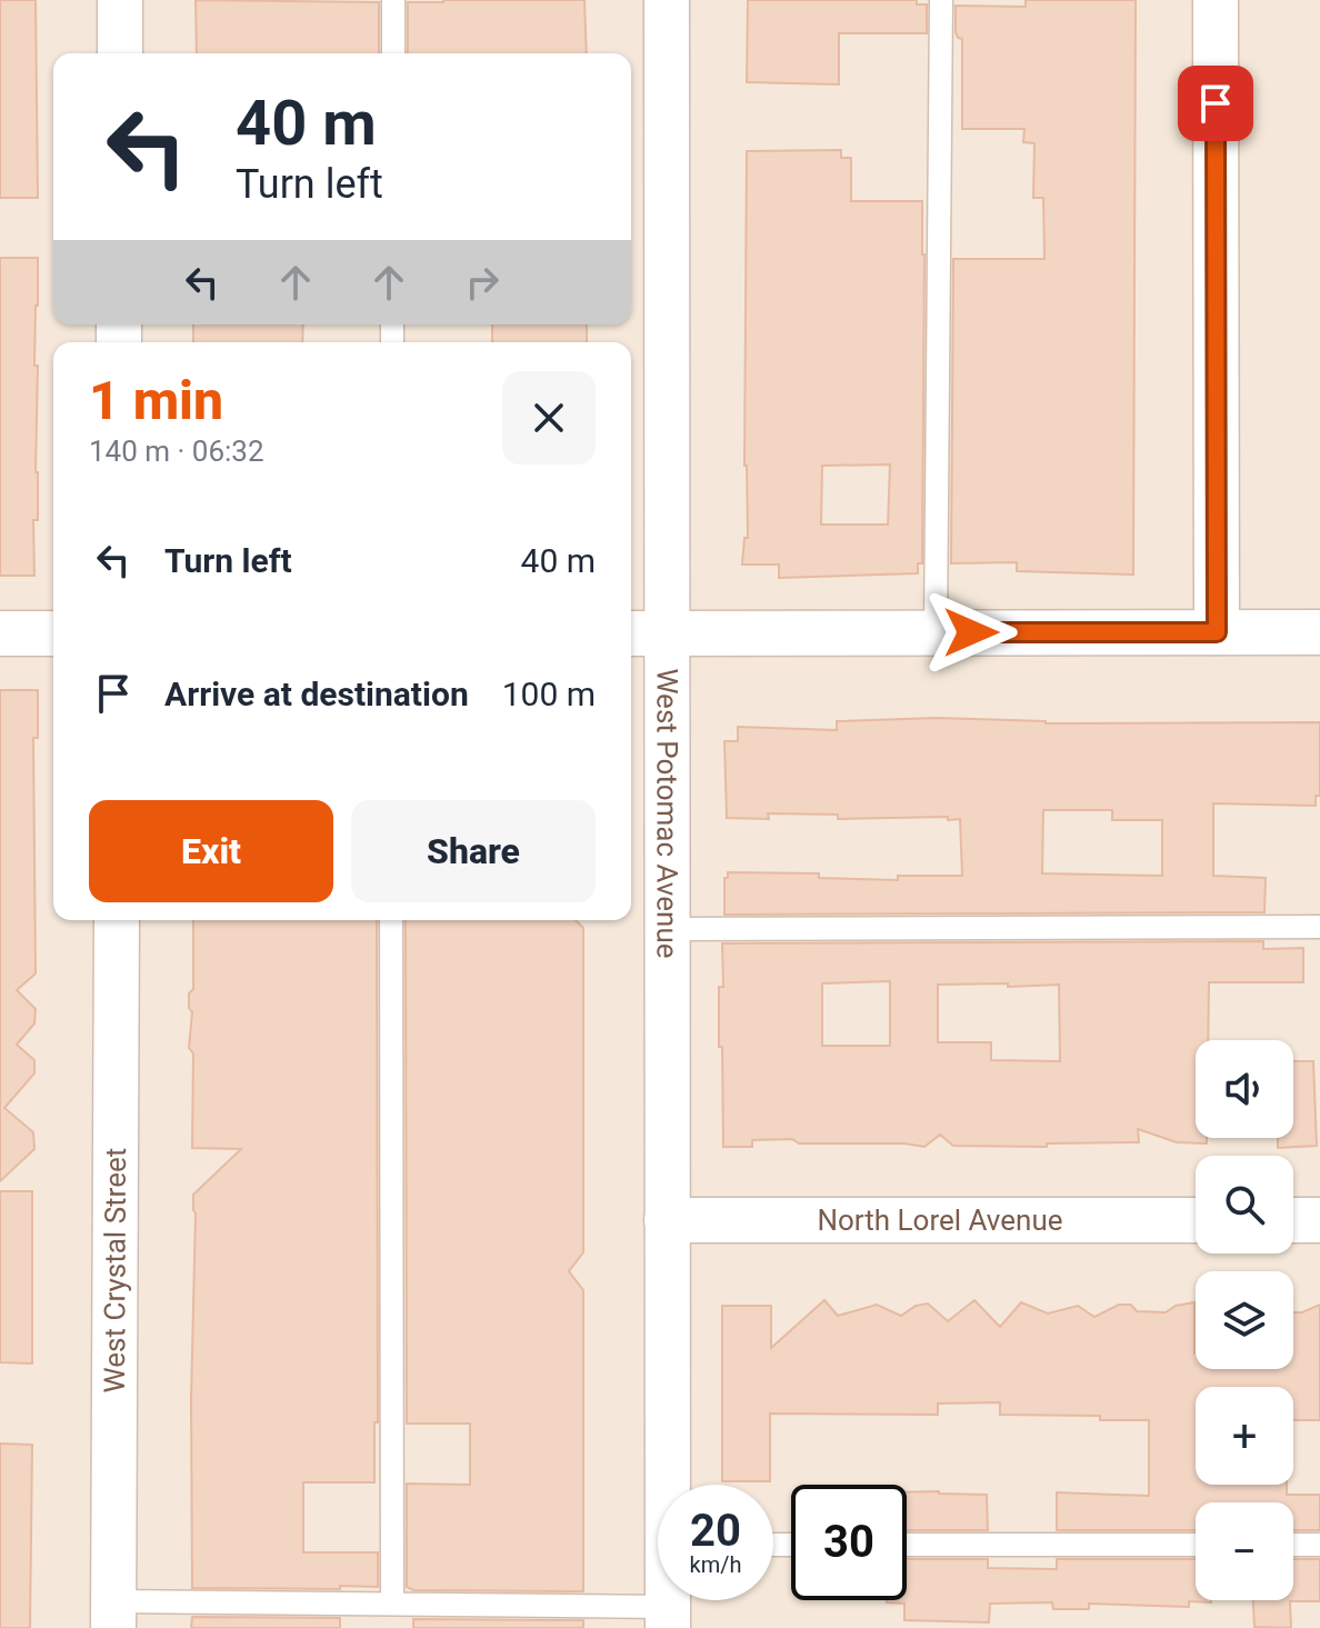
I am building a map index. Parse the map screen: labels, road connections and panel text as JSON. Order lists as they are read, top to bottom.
{
  "streets": {
    "street": ["West Potomac Avenue", "North Lorel Avenue", "West Crystal Street"]
  },
  "crossings": [
    ["West Potomac Avenue", "North Lorel Avenue"]
  ],
  "page": {
    "turn": ["40 m", "Turn left"],
    "heading": ["1 min", "140 m · 06:32"],
    "list": [
      {
        "name": "Turn left",
        "value": "40 m"
      },
      {
        "name": "Arrive at destination",
        "value": "100 m"
      }
    ],
    "buttons": ["Exit", "Share"],
    "map_buttons": ["+", "−"],
    "speed": "20 km/h",
    "limit": "30"
  }
}
